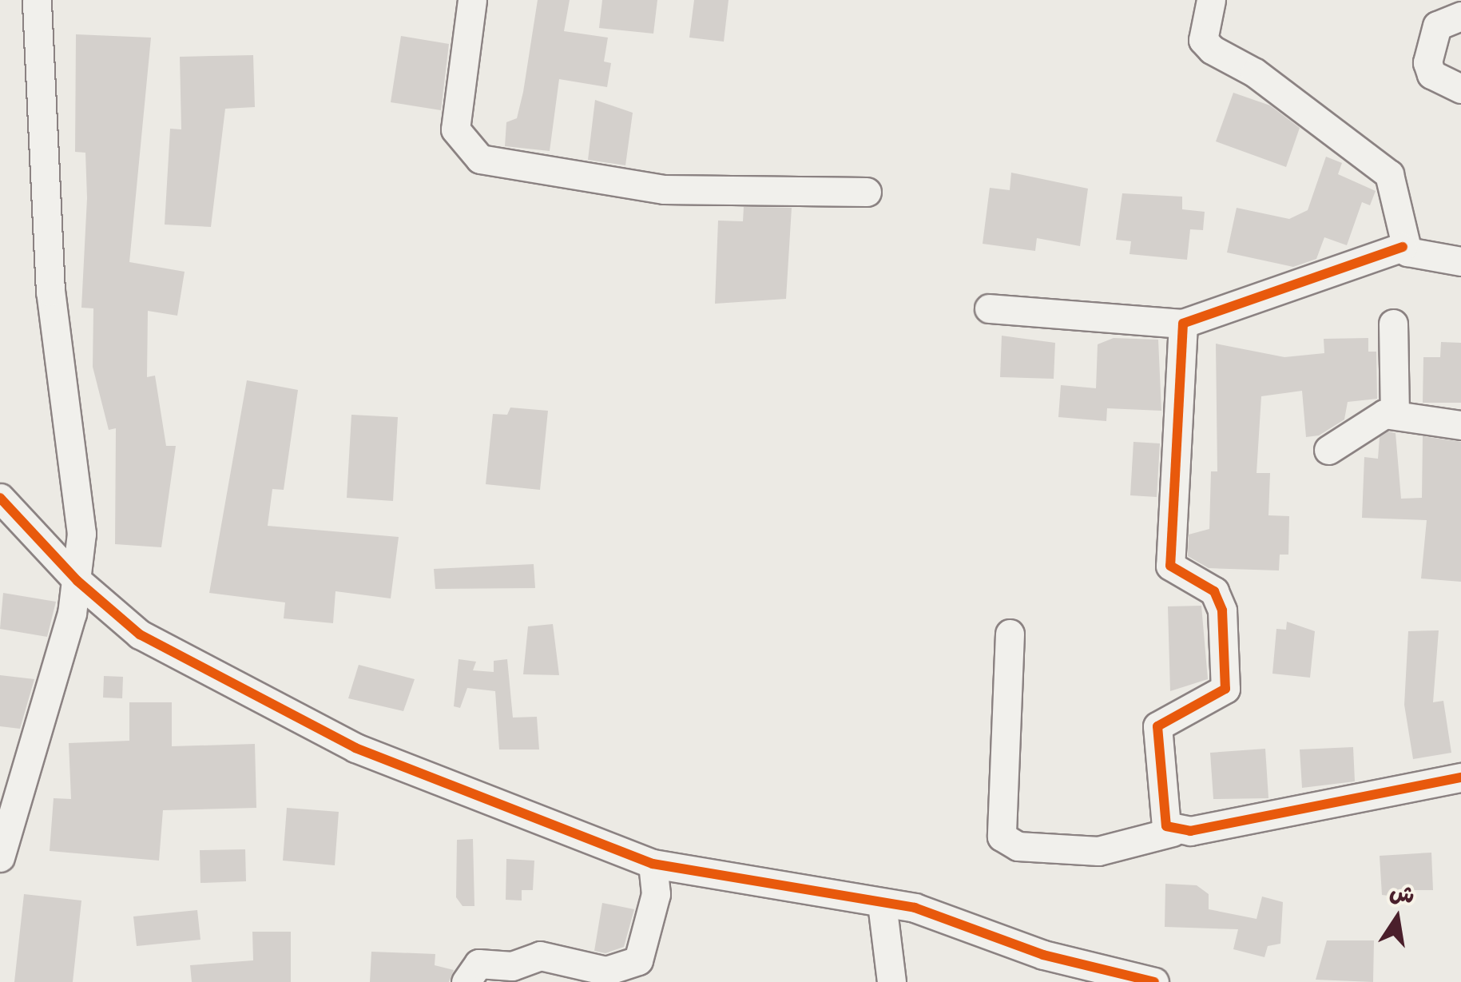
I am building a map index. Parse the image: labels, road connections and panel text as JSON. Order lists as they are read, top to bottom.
{
  "north": "top"
}
